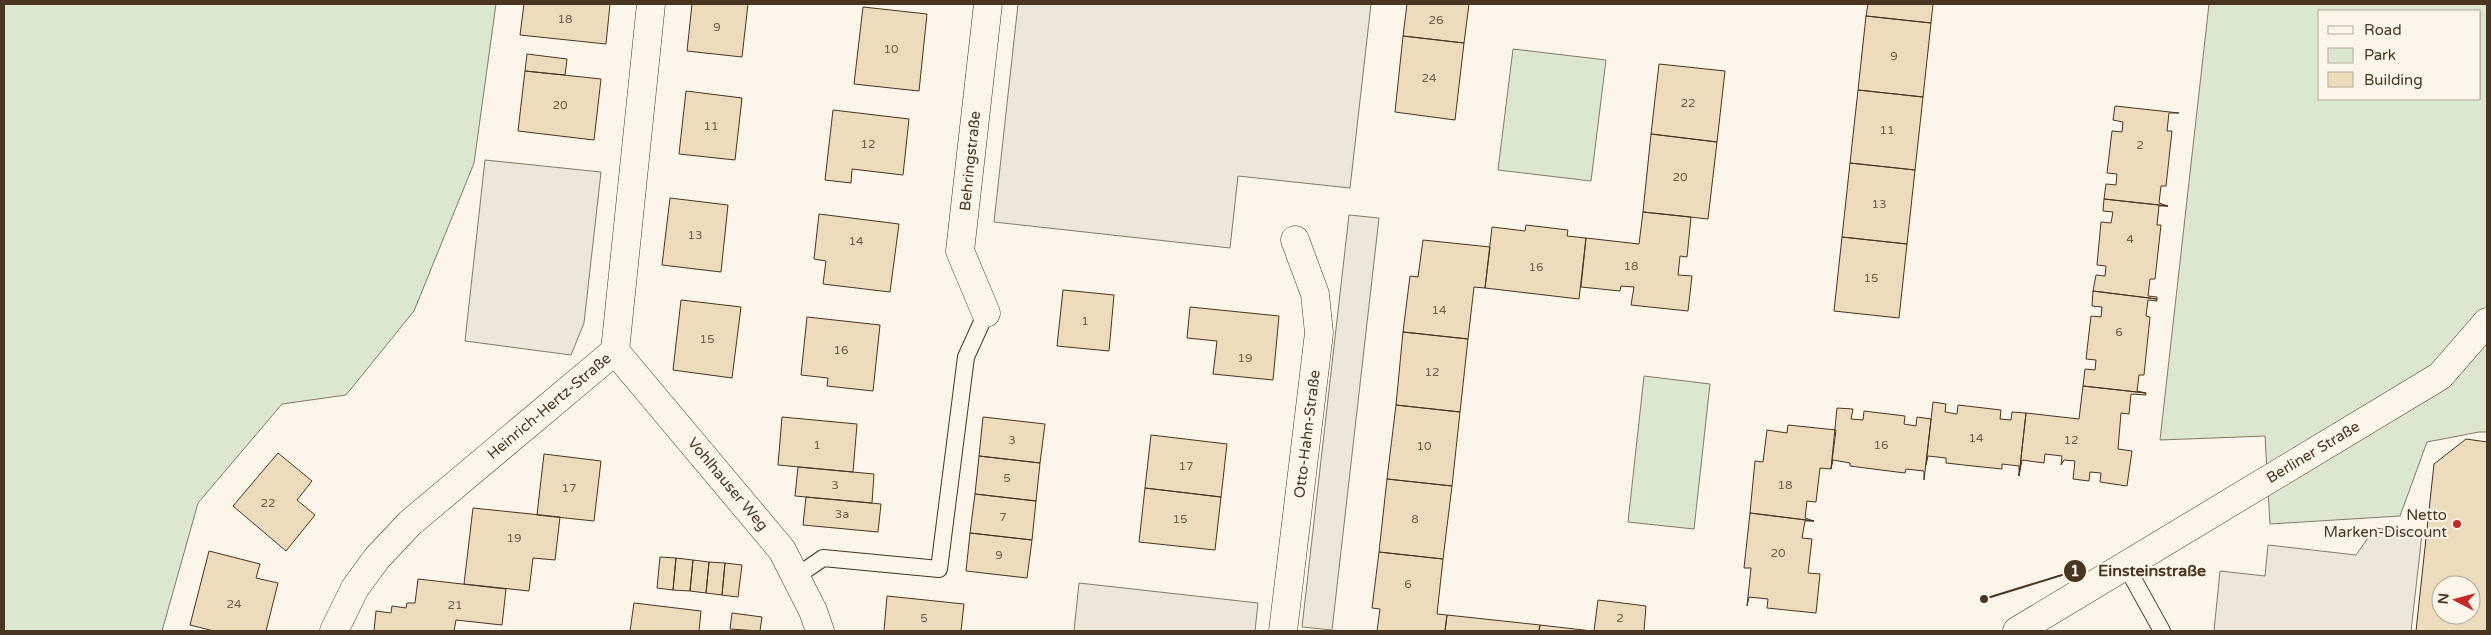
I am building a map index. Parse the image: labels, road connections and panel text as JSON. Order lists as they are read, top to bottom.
{
  "streets": {
    "street": [
      "Behringstraße",
      "Heinrich-Hertz-Straße",
      "Otto-Hahn-Straße",
      "Berliner Straße",
      "Vohlhauser Weg"
    ]
  },
  "crossings": [
    ["Heinrich-Hertz-Straße", "Vohlhauser Weg"]
  ],
  "places": ["Netto Marken-Discount", "Einsteinstraße"],
  "house_numbers": [
    "18",
    "26",
    "9",
    "10",
    "9",
    "24",
    "22",
    "20",
    "11",
    "11",
    "12",
    "2",
    "20",
    "13",
    "13",
    "4",
    "14",
    "18",
    "16",
    "15",
    "14",
    "1",
    "6",
    "15",
    "16",
    "19",
    "12",
    "14",
    "3",
    "12",
    "1",
    "16",
    "10",
    "17",
    "5",
    "3",
    "18",
    "17",
    "22",
    "3a",
    "7",
    "15",
    "8",
    "19",
    "20",
    "9",
    "6",
    "24",
    "21",
    "5",
    "2"
  ],
  "legend": ["Road", "Park", "Building"],
  "north": "left"
}
